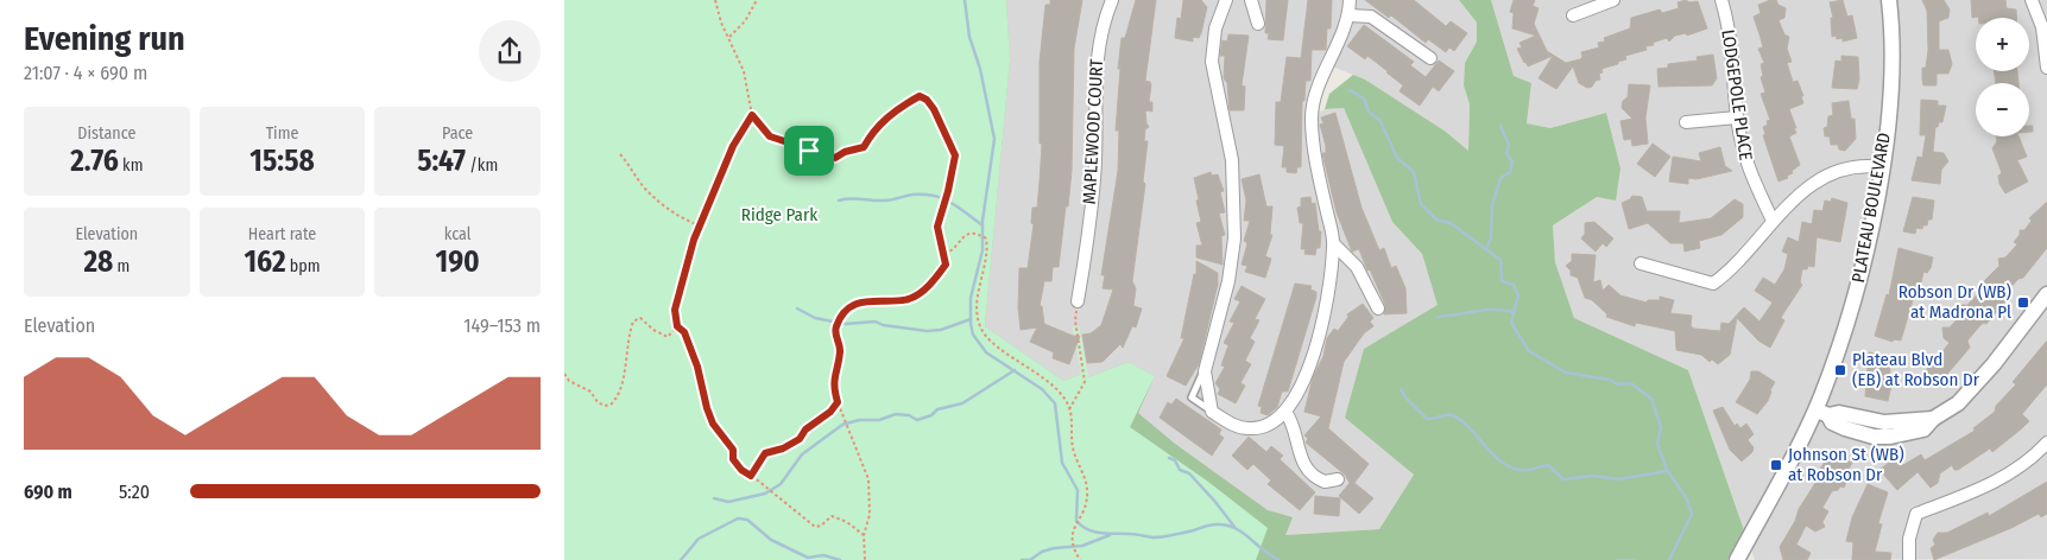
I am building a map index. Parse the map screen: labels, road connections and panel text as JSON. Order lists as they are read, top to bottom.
{
  "streets": {
    "street": ["LODGEPOLE PLACE", "MAPLEWOOD COURT", "PLATEAU BOULEVARD"]
  },
  "parks": ["Ridge Park"],
  "places": {
    "transit": ["Robson Dr (WB) at Madrona Pl", "Plateau Blvd (EB) at Robson Dr", "Johnson St (WB) at Robson Dr"]
  },
  "page": {
    "heading": ["Evening run", "21:07 · 4 × 690 m"],
    "map_buttons": ["+", "−"],
    "stats": [
      ["Distance", "2.76 km"],
      ["Time", "15:58"],
      ["Pace", "5:47 /km"],
      ["Elevation", "28 m"],
      ["Heart rate", "162 bpm"],
      ["kcal", "190"]
    ],
    "chart": ["Elevation", "149–153 m"],
    "list": [
      {
        "name": "690 m",
        "note": "5:20"
      }
    ]
  }
}
